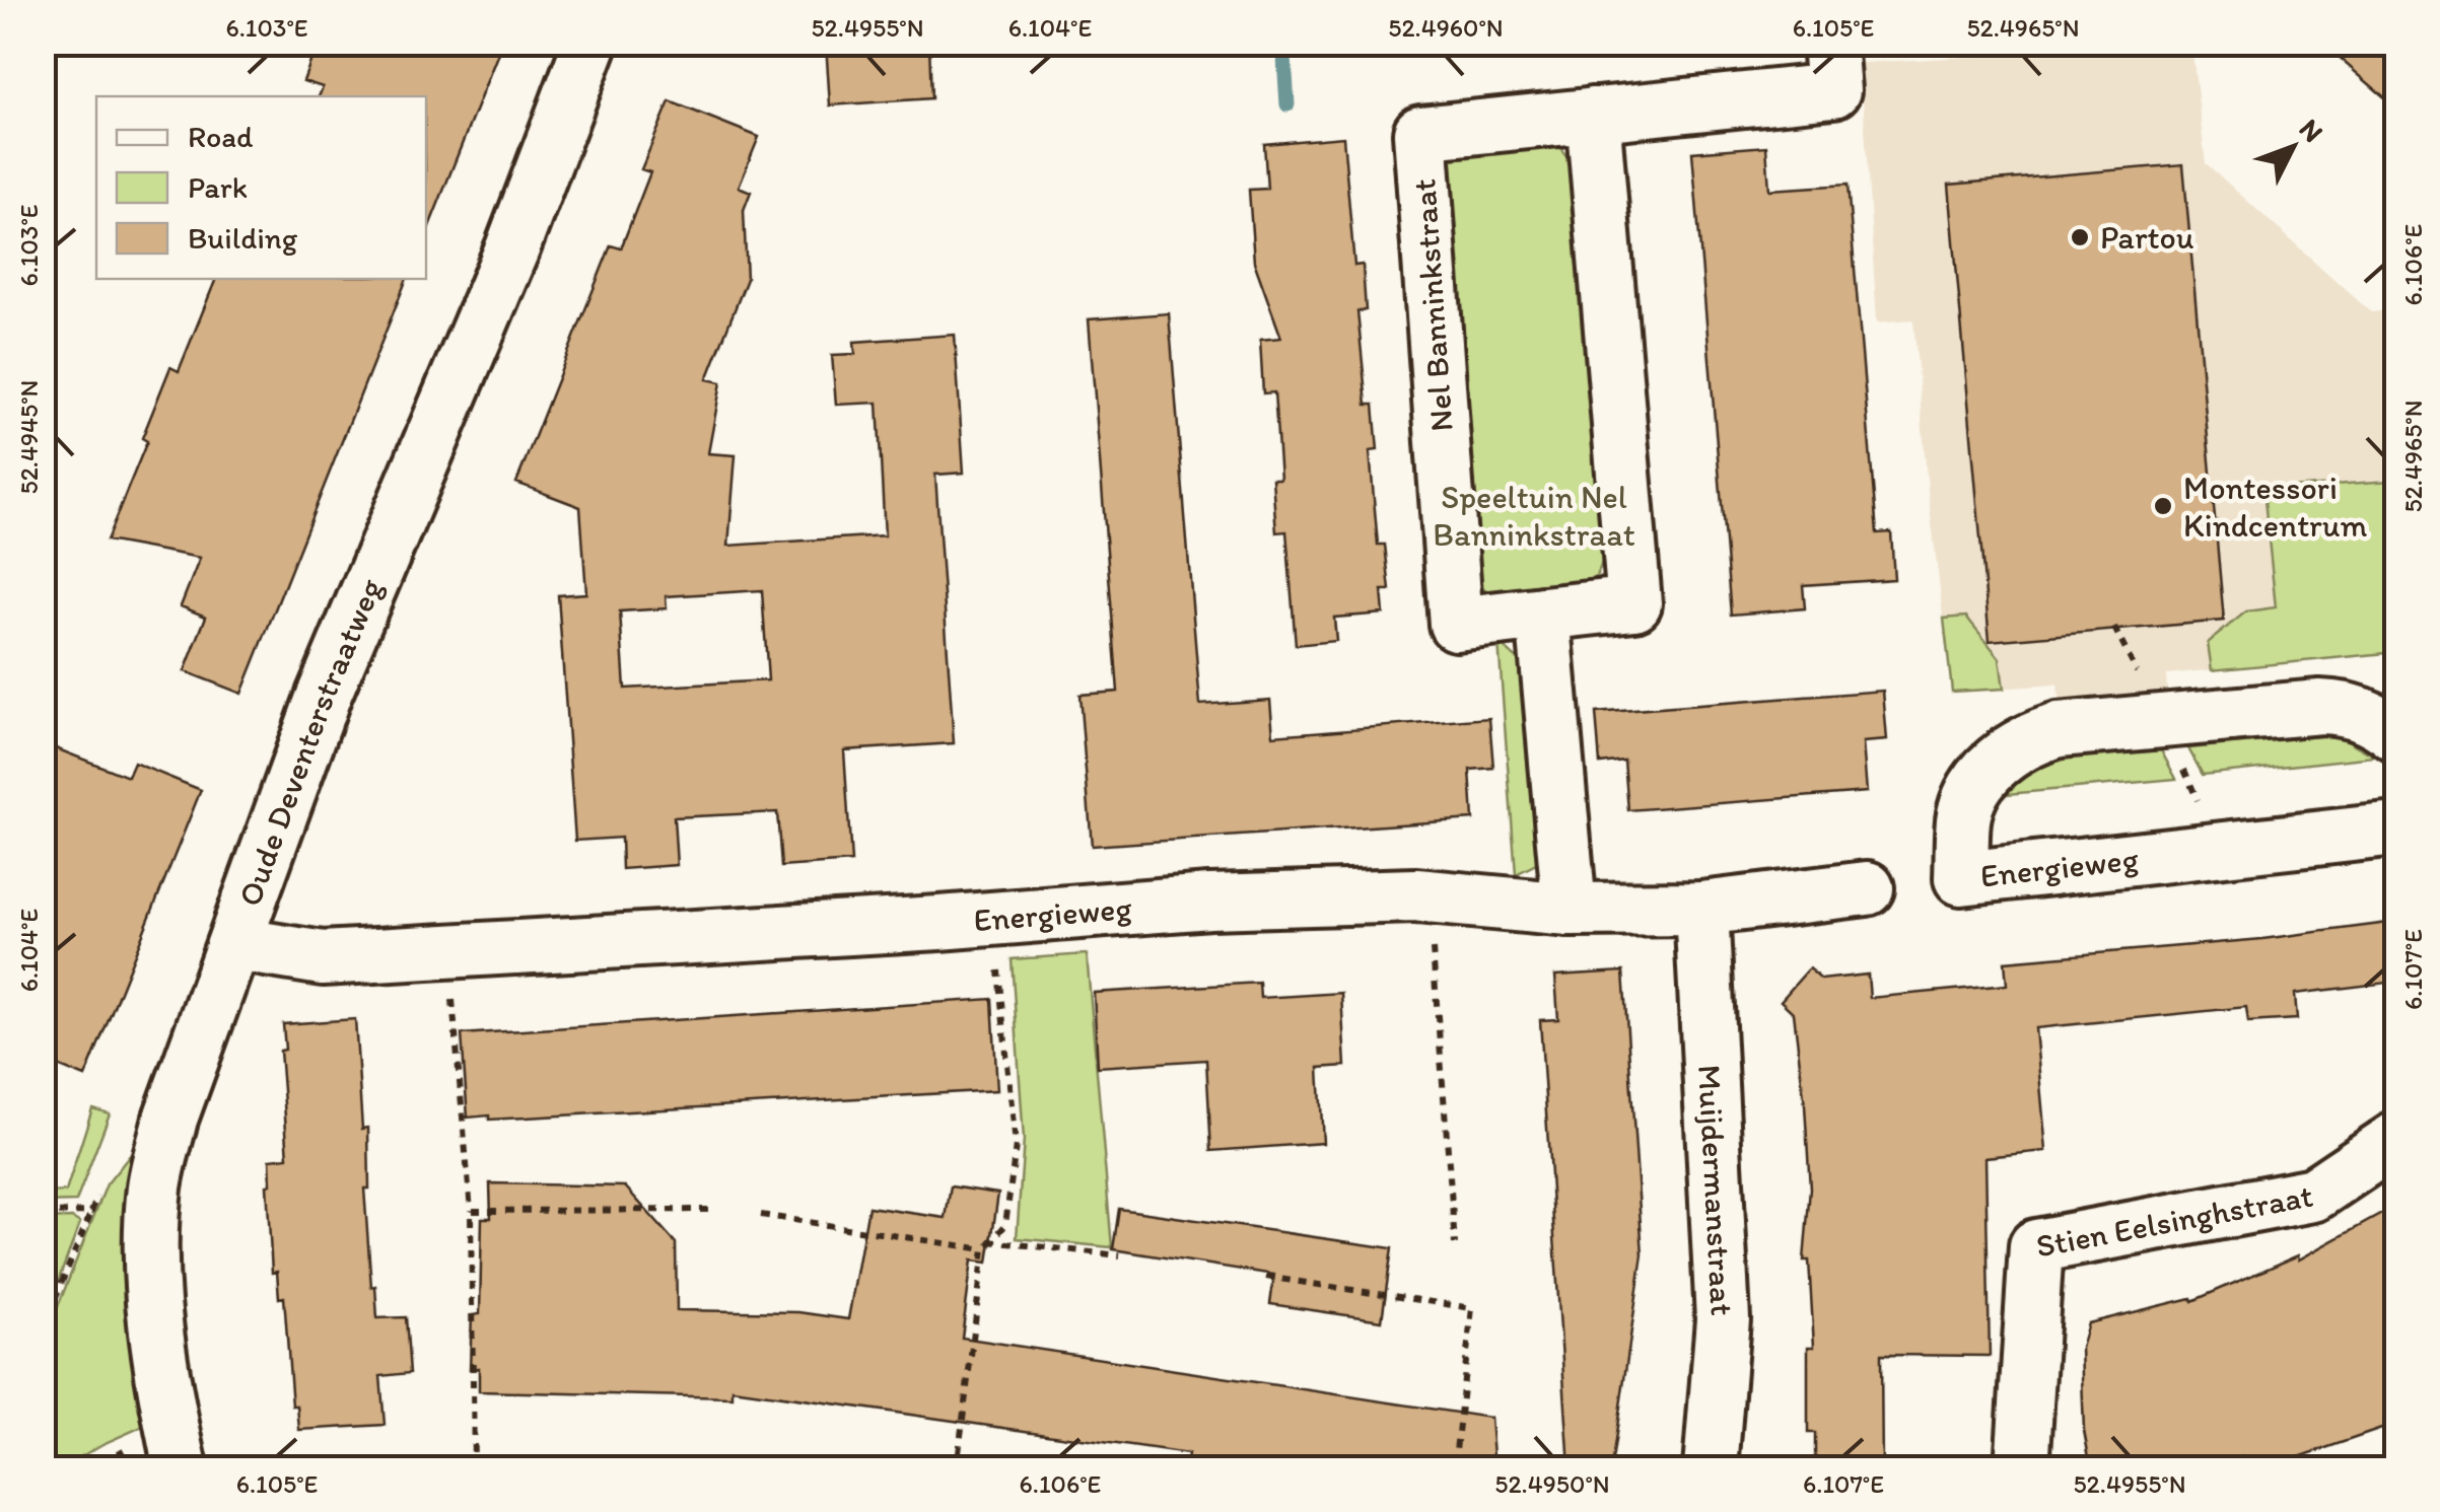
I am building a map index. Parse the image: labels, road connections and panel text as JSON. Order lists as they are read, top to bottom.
{
  "streets": {
    "street": [
      "Nel Banninkstraat",
      "Oude Deventerstraatweg",
      "Energieweg",
      "Muijdermanstraat",
      "Stien Eelsinghstraat"
    ]
  },
  "crossings": [
    ["Oude Deventerstraatweg", "Energieweg"],
    ["Energieweg", "Muijdermanstraat"]
  ],
  "parks": ["Speeltuin Nel Banninkstraat"],
  "places": ["Partou", "Montessori Kindcentrum"],
  "legend": ["Road", "Park", "Building"],
  "north": "top right",
  "coordinates": [
    "6.103°E",
    "52.4955°N",
    "6.104°E",
    "52.4960°N",
    "6.105°E",
    "52.4965°N",
    "6.106°E",
    "52.4945°N",
    "6.107°E",
    "52.4950°N"
  ]
}
